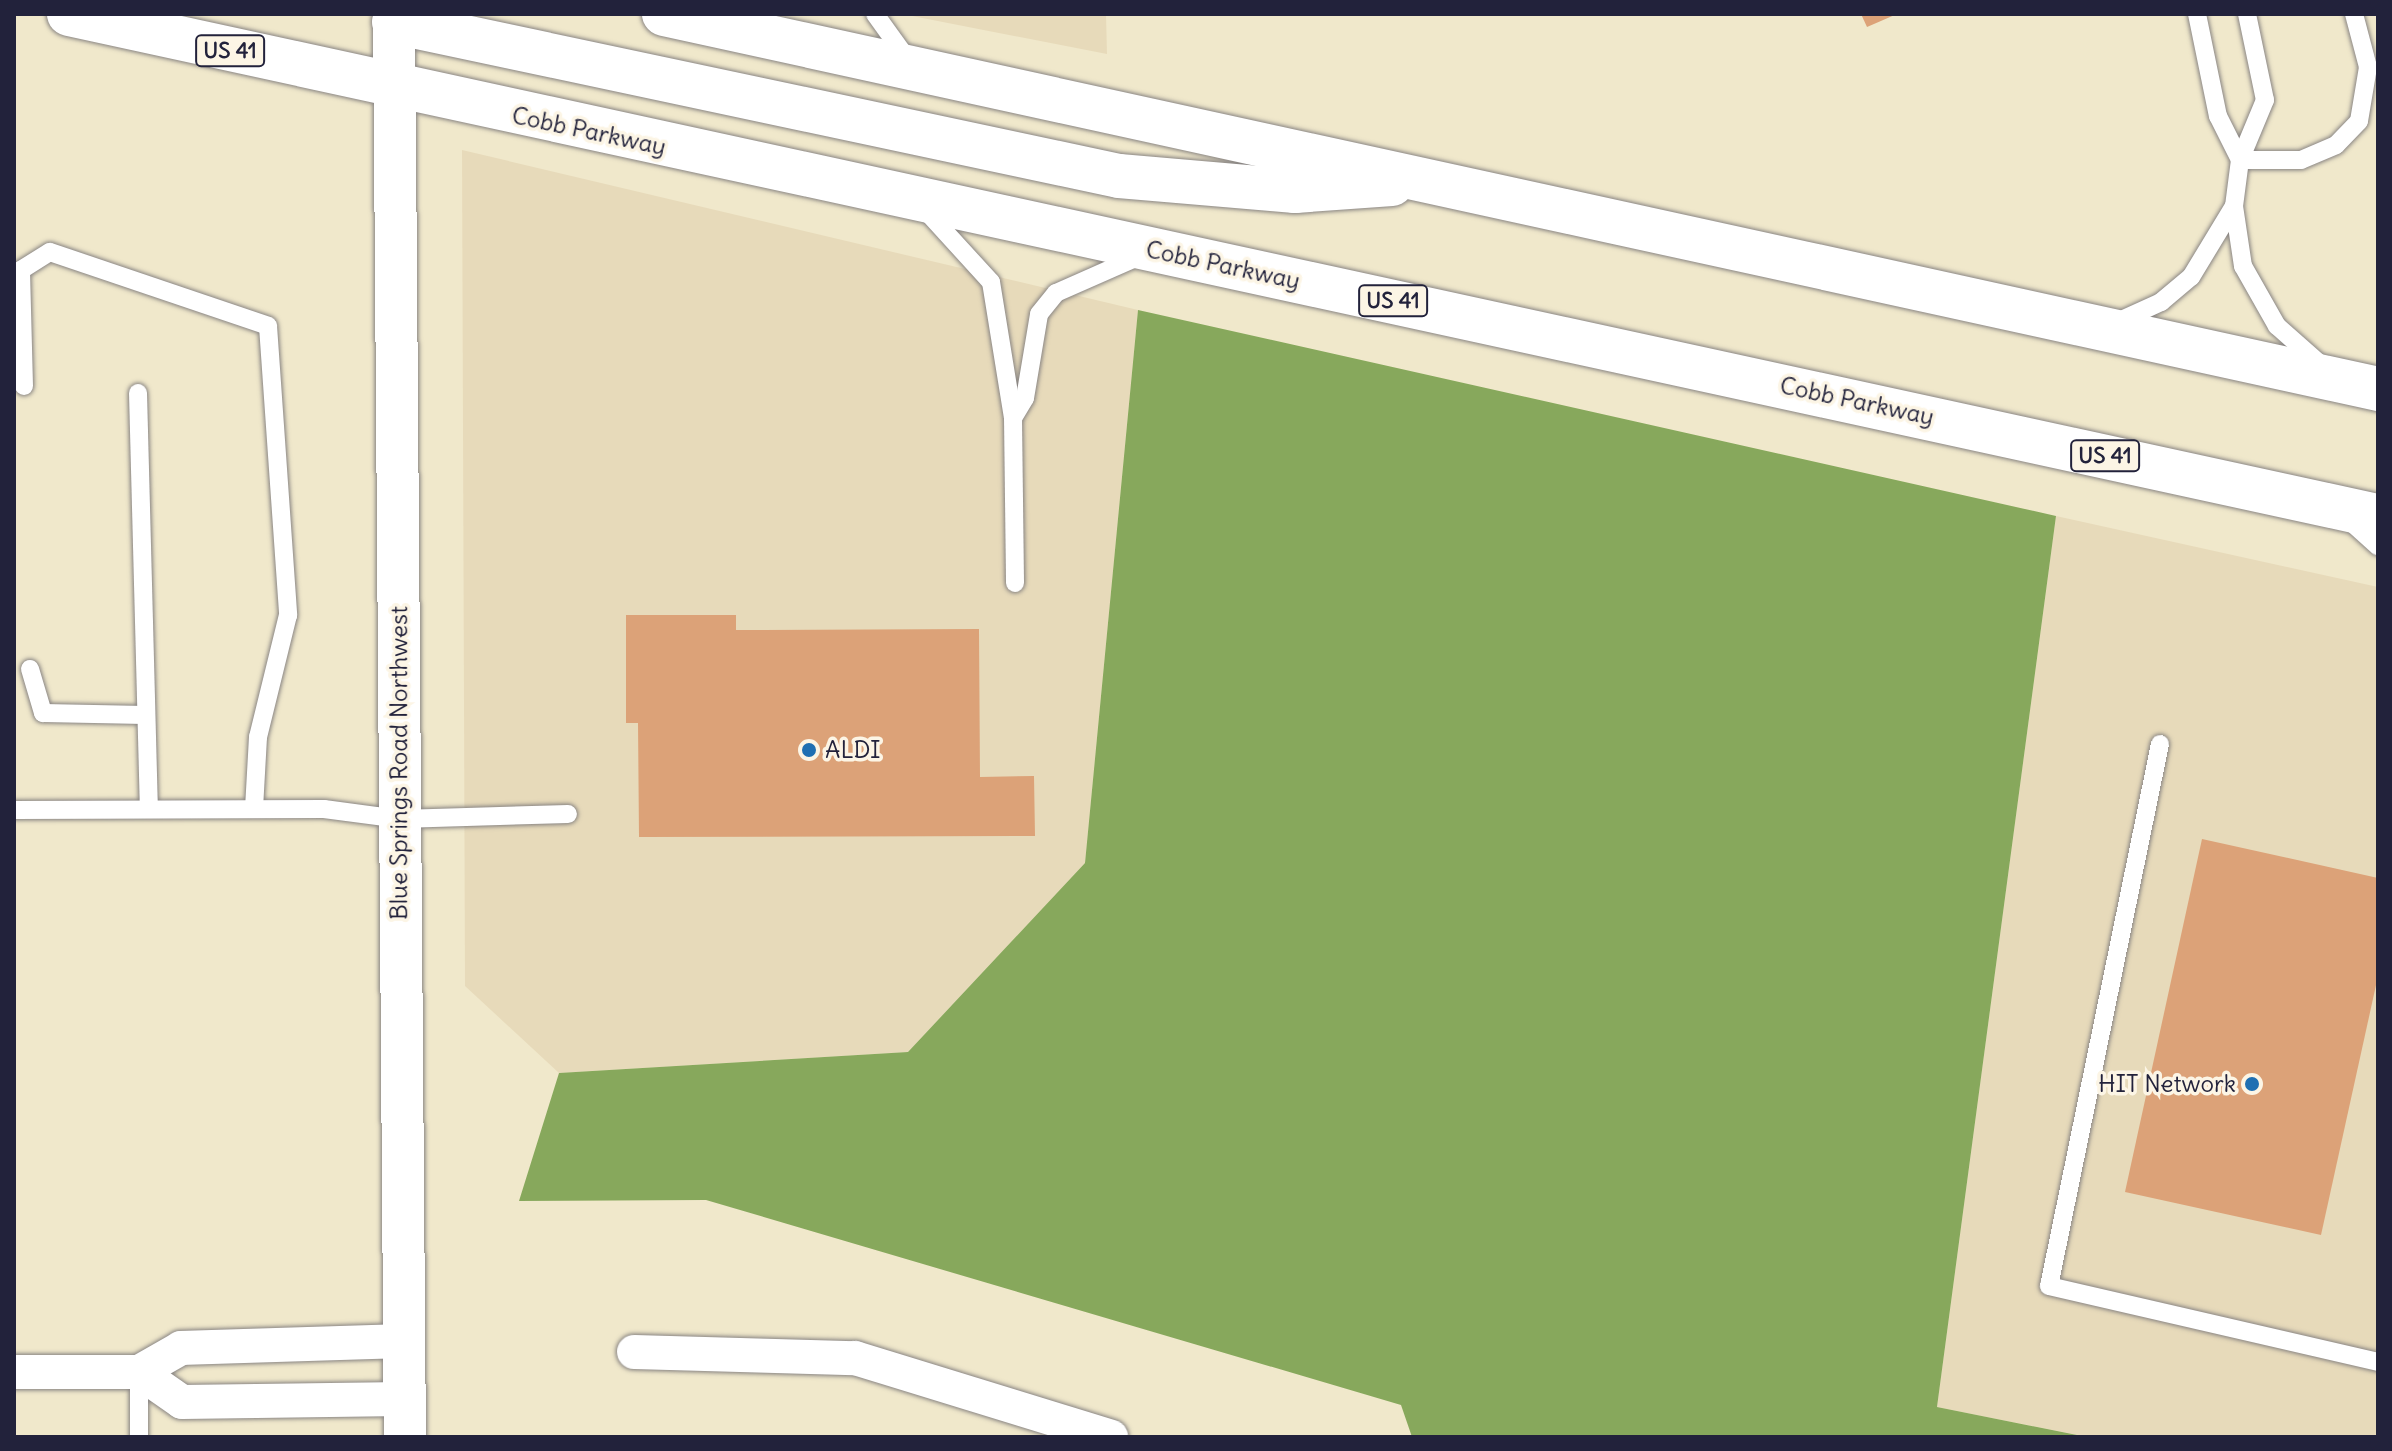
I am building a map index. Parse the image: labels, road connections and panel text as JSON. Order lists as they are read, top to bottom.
{
  "streets": {
    "main road": ["US 41", "Cobb Parkway"],
    "street": ["Blue Springs Road Northwest"]
  },
  "crossings": [
    ["Cobb Parkway", "Blue Springs Road Northwest"]
  ],
  "places": ["ALDI", "HIT Network"]
}
